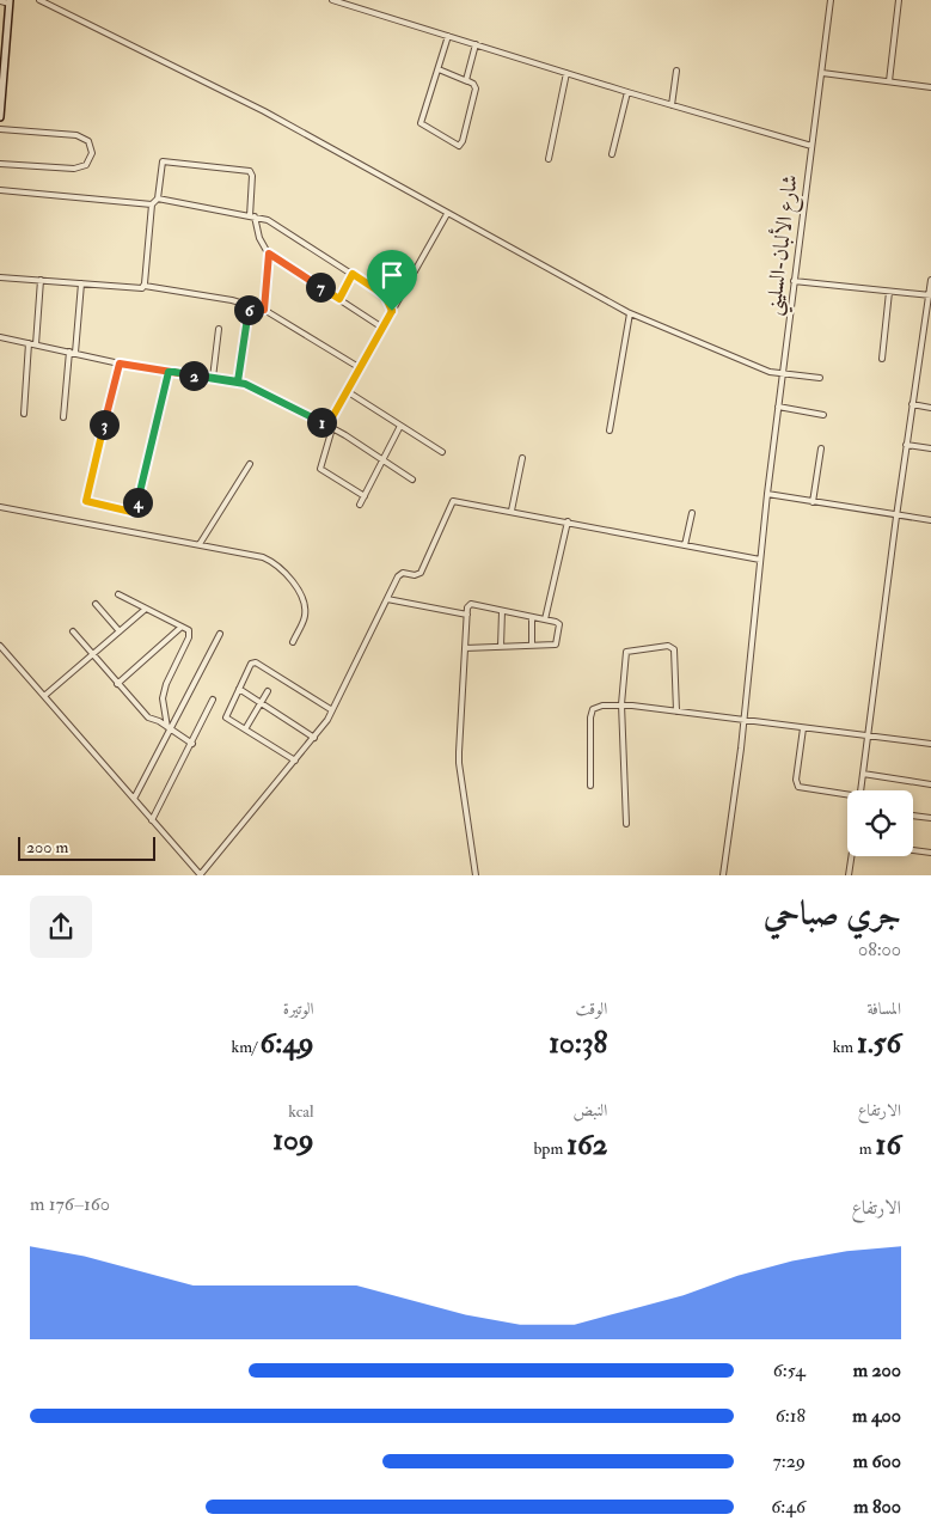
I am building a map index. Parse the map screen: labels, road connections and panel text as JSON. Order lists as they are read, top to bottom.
{
  "streets": {
    "street": ["شارع الألبان-السليني"]
  },
  "scale_bar": "200 m",
  "page": {
    "pins": [
      "7",
      "6",
      "2",
      "1",
      "3",
      "4"
    ],
    "scale": "200 m",
    "heading": ["جري صباحي", "08:00"],
    "stats": [
      ["المسافة", "1.56 km"],
      ["الوقت", "10:38"],
      ["الوتيرة", "6:49 /km"],
      ["الارتفاع", "16 m"],
      ["النبض", "162 bpm"],
      ["kcal", "109"]
    ],
    "chart": ["الارتفاع", "160–176 m"],
    "list": [
      {
        "name": "200 m",
        "note": "6:54"
      },
      {
        "name": "400 m",
        "note": "6:18"
      },
      {
        "name": "600 m",
        "note": "7:29"
      },
      {
        "name": "800 m",
        "note": "6:46"
      }
    ]
  }
}
